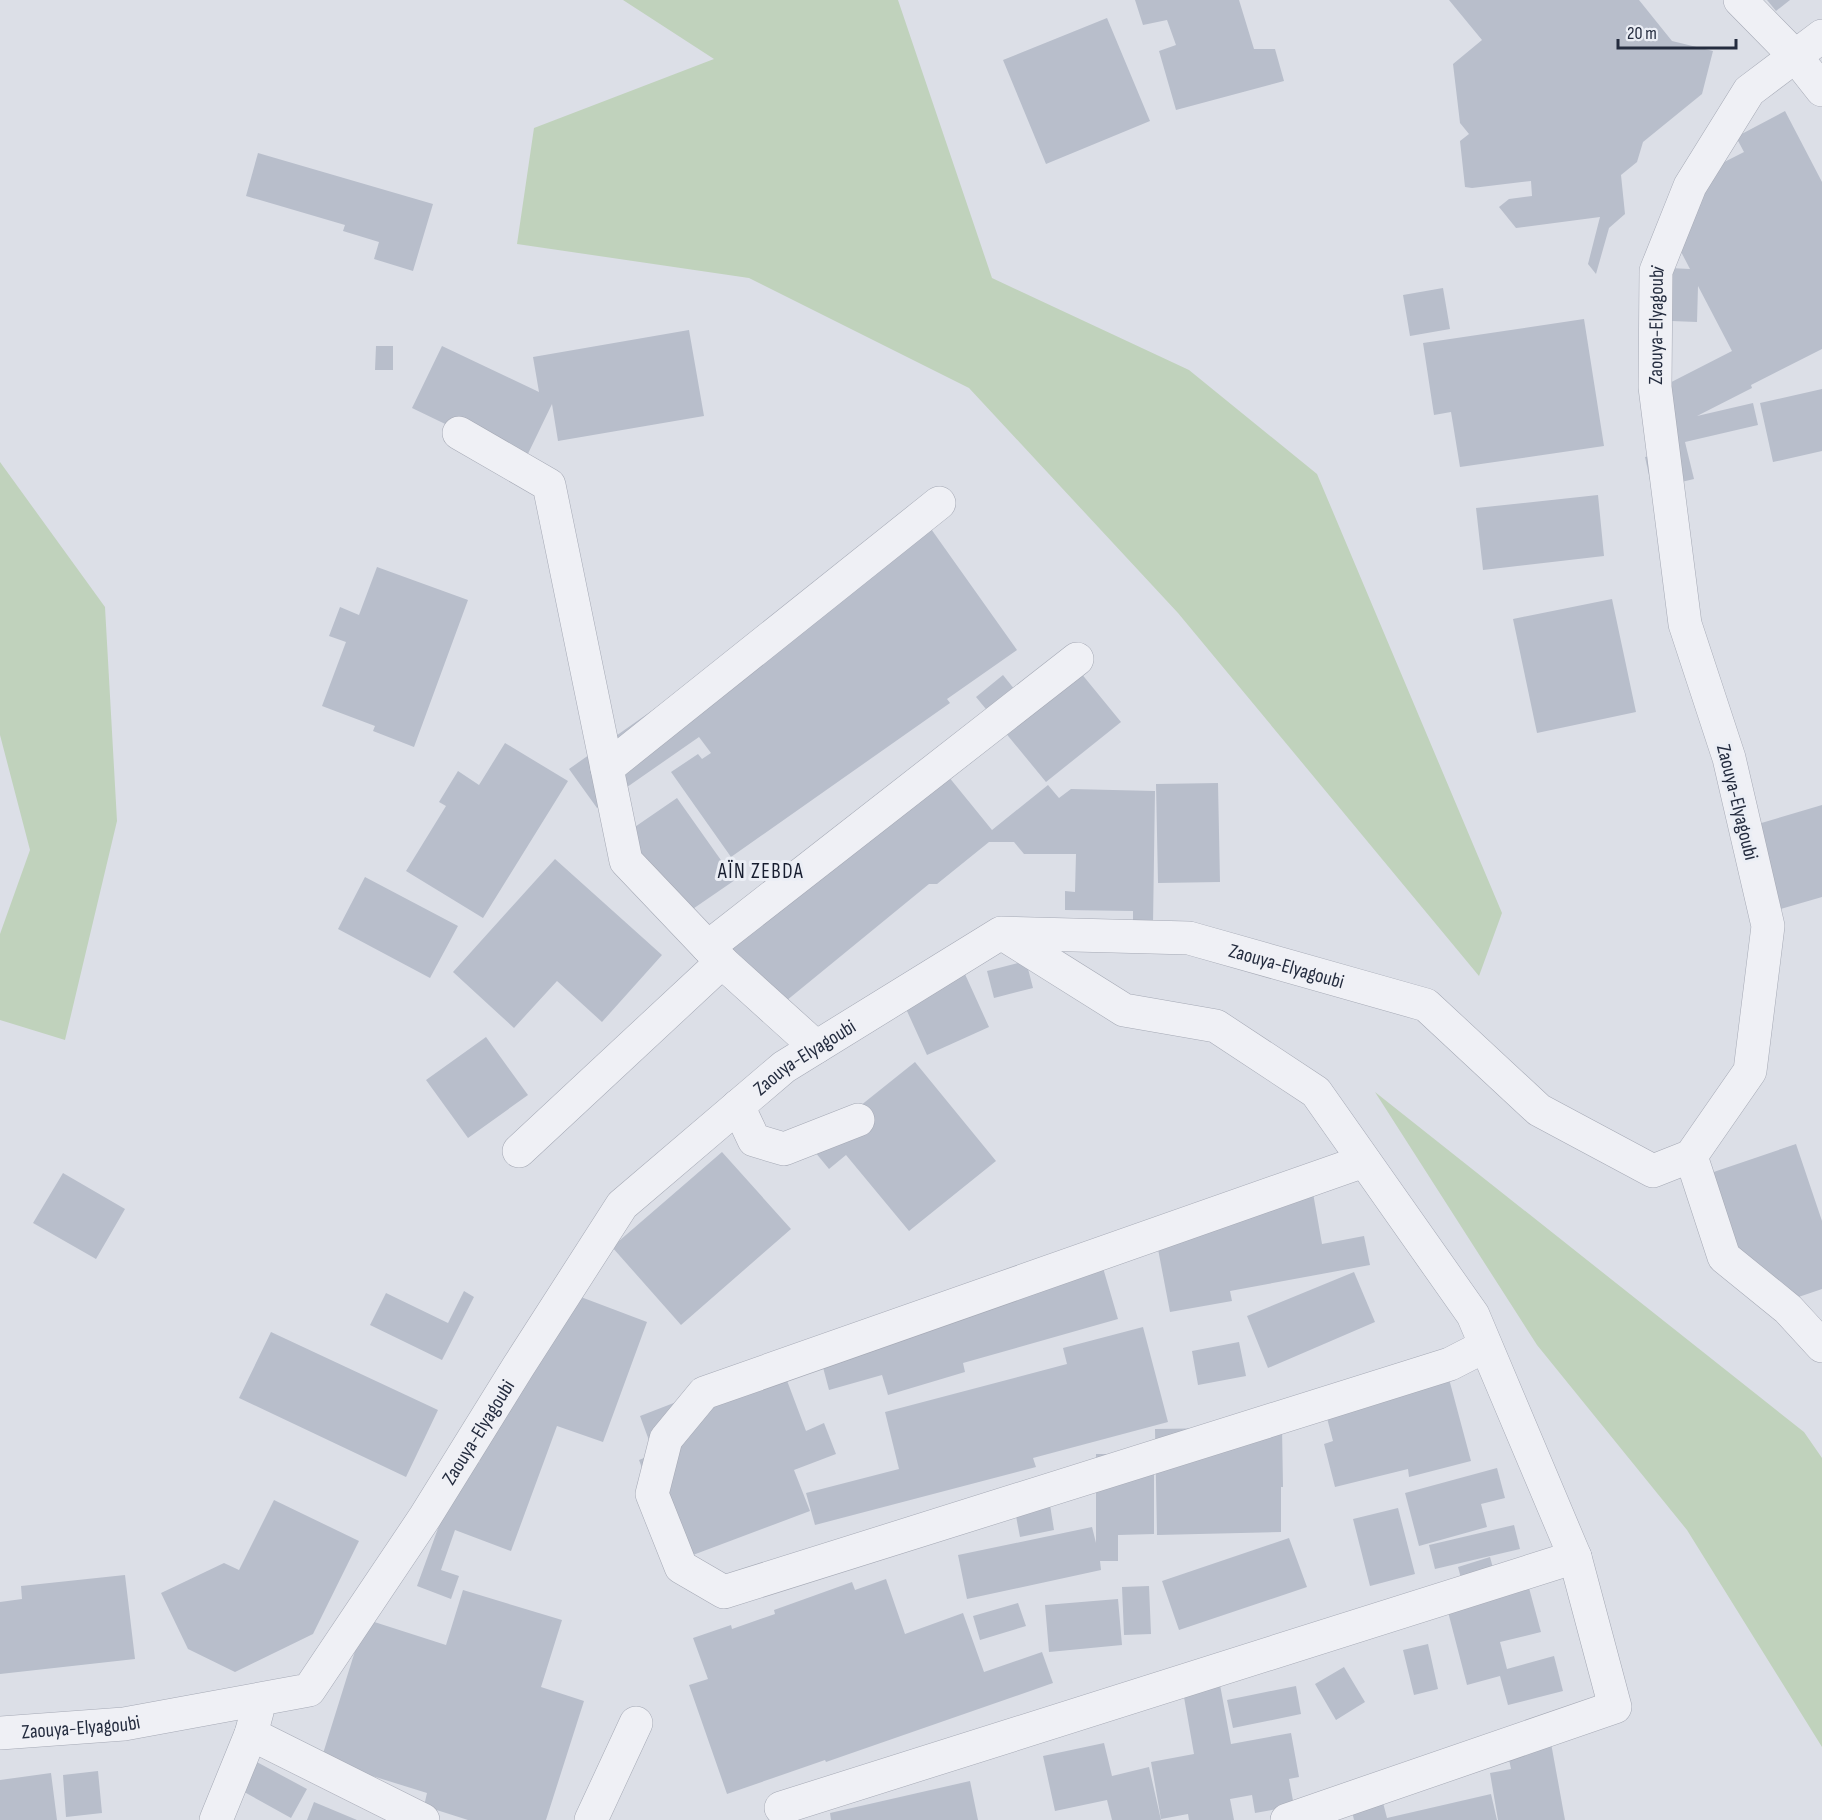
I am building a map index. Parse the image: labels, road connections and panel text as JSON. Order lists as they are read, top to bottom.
{
  "streets": {
    "street": ["Zaouya-Elyagoubi"]
  },
  "districts": ["AÏN ZEBDA"],
  "scale_bar": "20 m"
}
